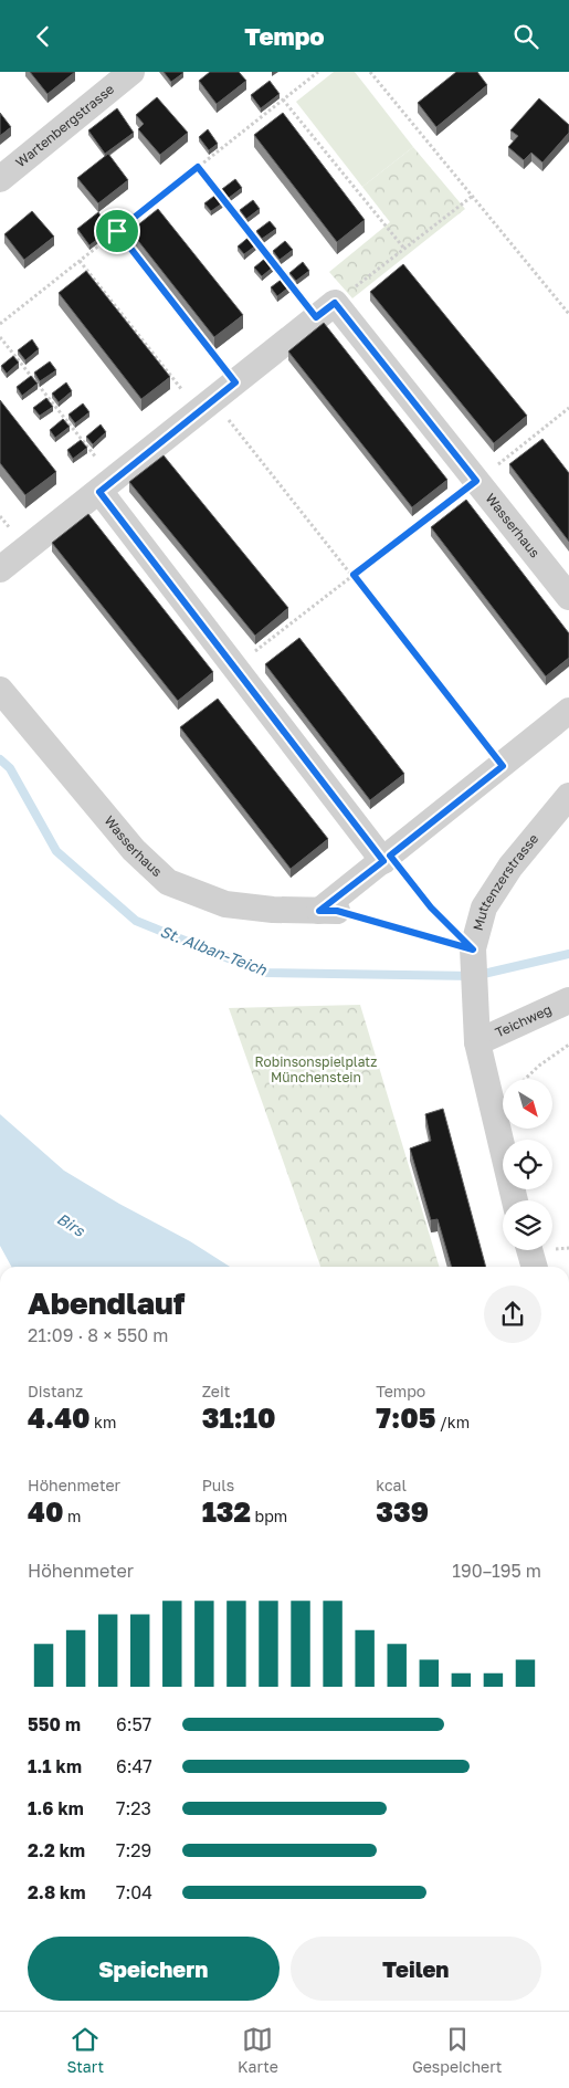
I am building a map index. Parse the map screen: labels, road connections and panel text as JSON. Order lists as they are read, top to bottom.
{
  "streets": {
    "street": [
      "Wartenbergstrasse",
      "Wasserhaus",
      "Muttenzerstrasse",
      "Teichweg"
    ]
  },
  "crossings": [
    ["Muttenzerstrasse", "Teichweg"]
  ],
  "water": ["St. Alban-Teich", "Birs"],
  "parks": ["Robinsonspielplatz Münchenstein"],
  "north": "bottom right",
  "page": {
    "header": "Tempo",
    "heading": ["Abendlauf", "21:09 · 8 × 550 m"],
    "stats": [
      ["Distanz", "4.40 km"],
      ["Zeit", "31:10"],
      ["Tempo", "7:05 /km"],
      ["Höhenmeter", "40 m"],
      ["Puls", "132 bpm"],
      ["kcal", "339"]
    ],
    "chart": ["Höhenmeter", "190–195 m"],
    "list": [
      {
        "name": "550 m",
        "note": "6:57"
      },
      {
        "name": "1.1 km",
        "note": "6:47"
      },
      {
        "name": "1.6 km",
        "note": "7:23"
      },
      {
        "name": "2.2 km",
        "note": "7:29"
      },
      {
        "name": "2.8 km",
        "note": "7:04"
      }
    ],
    "buttons": ["Speichern", "Teilen"],
    "tabs": ["Start", "Karte", "Gespeichert"]
  }
}
